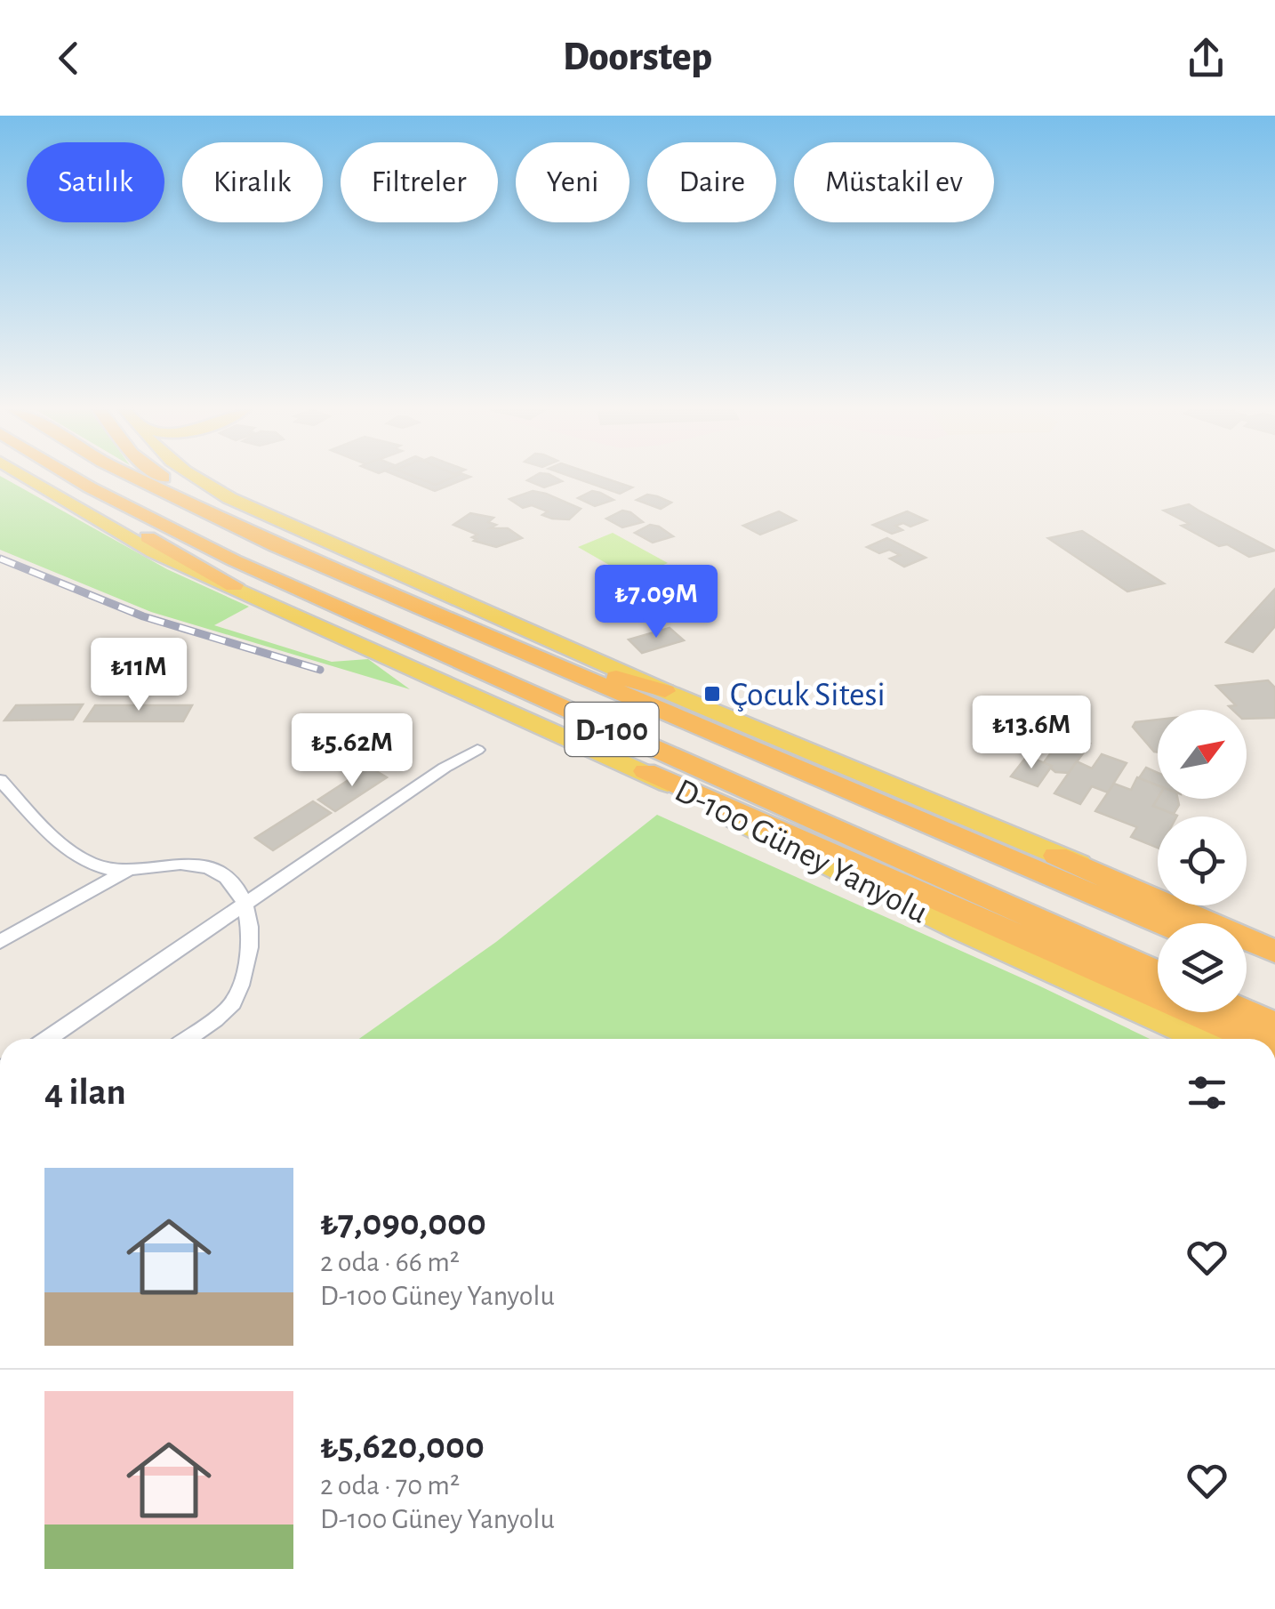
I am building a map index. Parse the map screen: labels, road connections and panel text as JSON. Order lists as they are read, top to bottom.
{
  "streets": {
    "highway": ["D-100"],
    "main road": ["D-100 Güney Yanyolu"]
  },
  "places": {
    "transit": ["Çocuk Sitesi"]
  },
  "north": "top right",
  "page": {
    "header": "Doorstep",
    "chip": [
      "Satılık",
      "Kiralık",
      "Filtreler",
      "Yeni",
      "Daire",
      "Müstakil ev"
    ],
    "price": [
      "₺7.09M",
      "₺11M",
      "₺13.6M",
      "₺5.62M"
    ],
    "heading": "4 ilan",
    "list": [
      {
        "name": "₺7,090,000",
        "note": "2 oda · 66 m² · D-100 Güney Yanyolu"
      },
      {
        "name": "₺5,620,000",
        "note": "2 oda · 70 m² · D-100 Güney Yanyolu"
      }
    ]
  }
}
